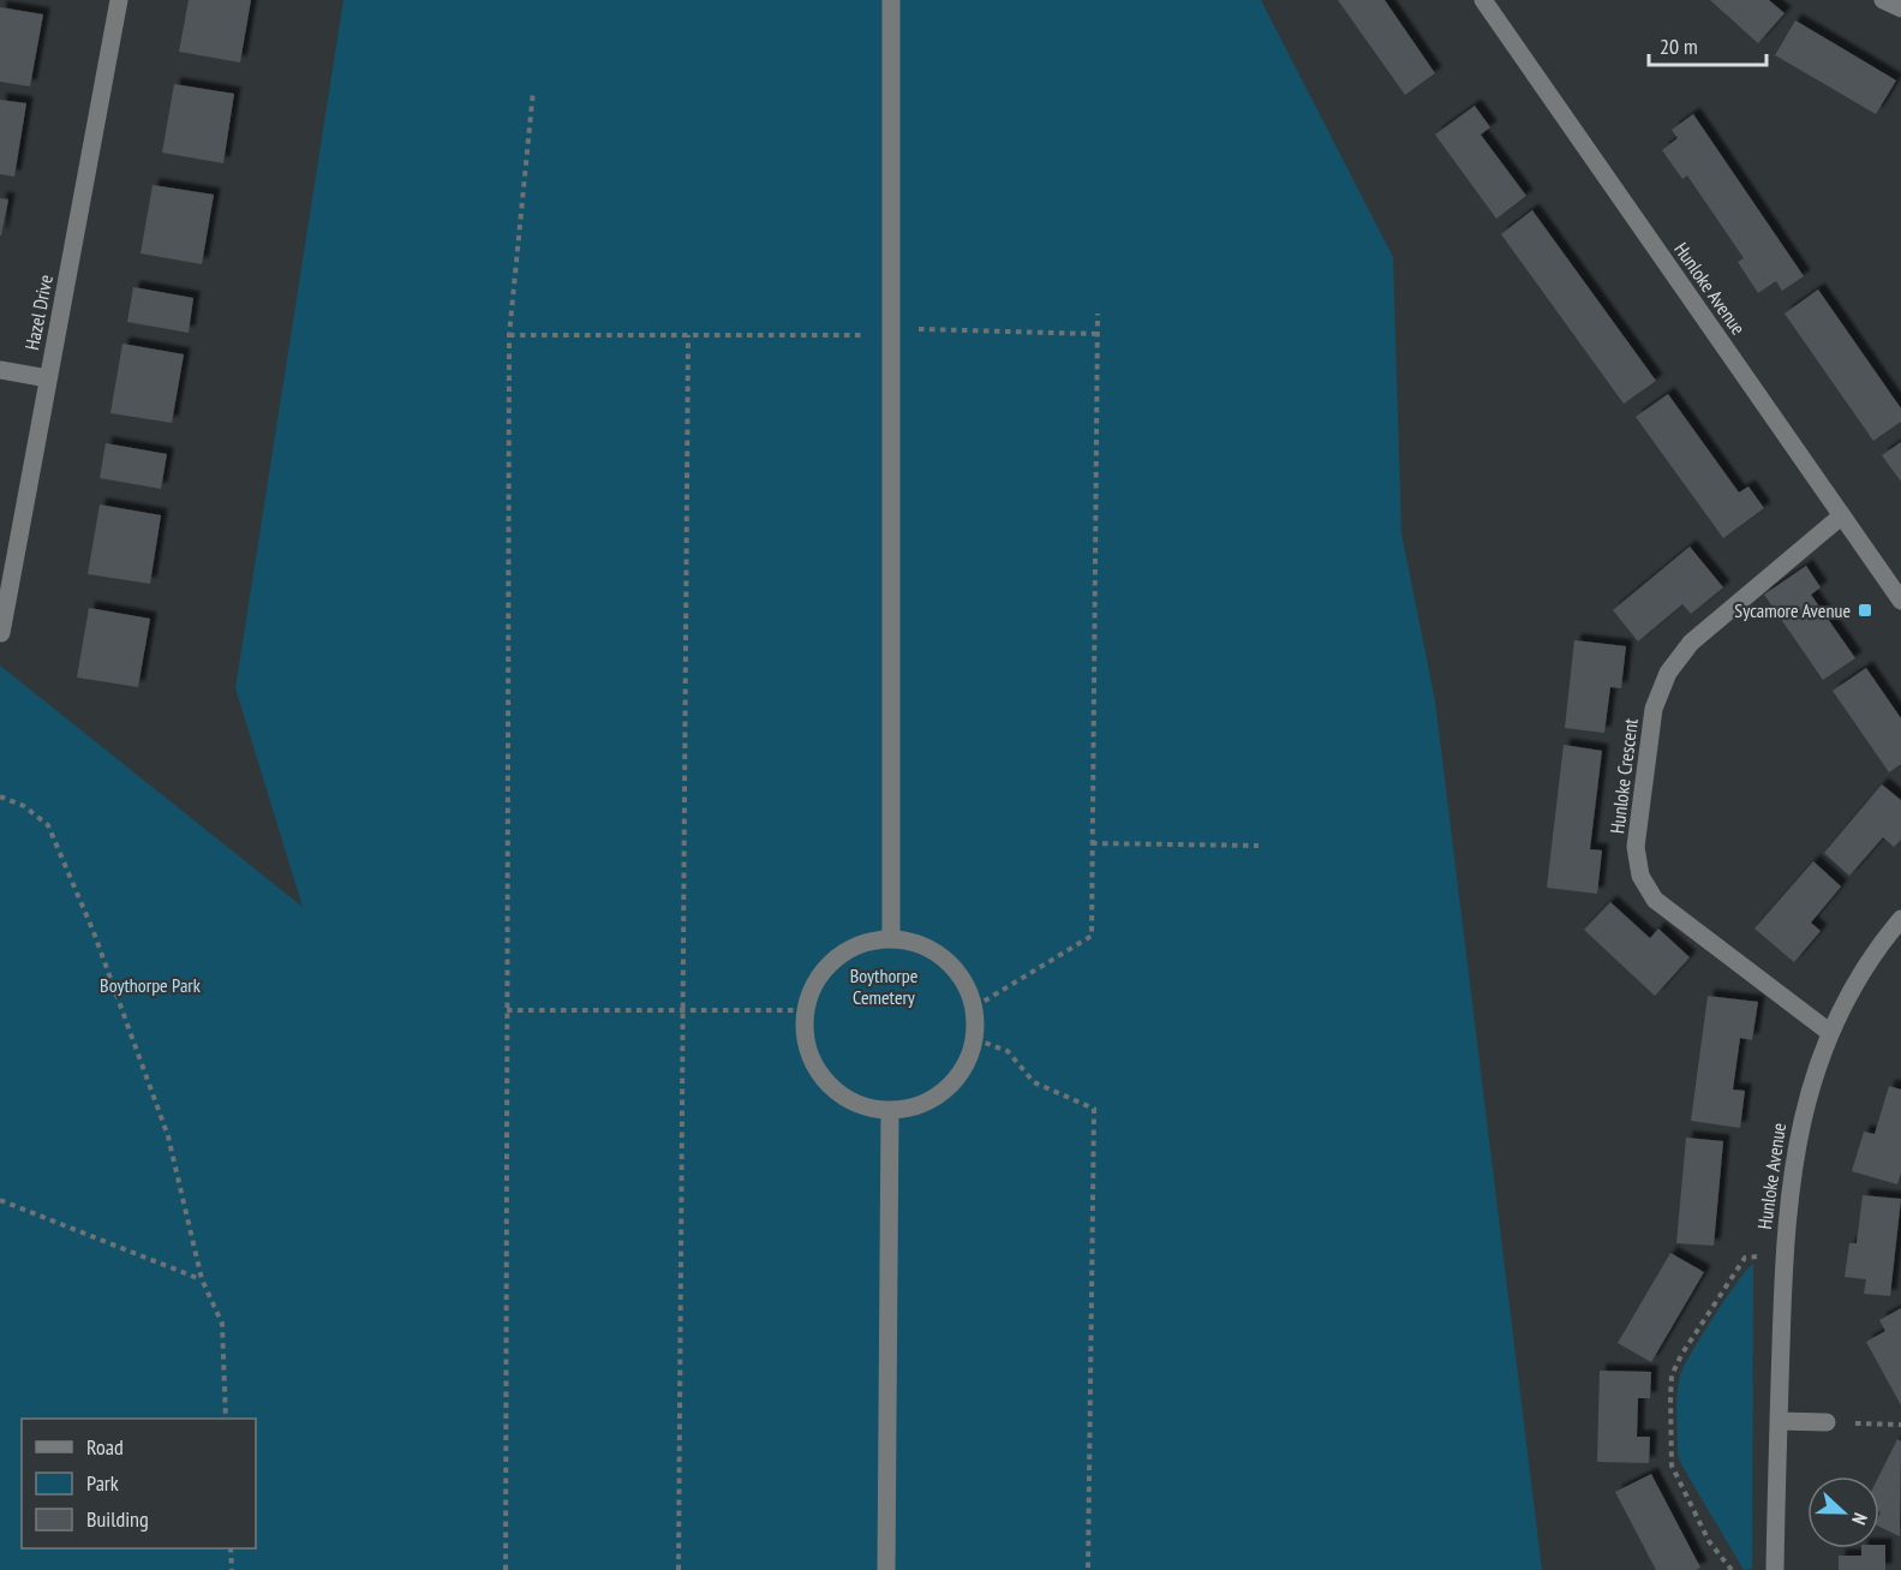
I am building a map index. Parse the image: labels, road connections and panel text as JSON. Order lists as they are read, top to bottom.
{
  "streets": {
    "street": ["Hunloke Avenue", "Hazel Drive", "Hunloke Crescent"]
  },
  "crossings": [
    ["Hunloke Avenue", "Hunloke Crescent"]
  ],
  "parks": ["Boythorpe Cemetery", "Boythorpe Park"],
  "places": {
    "transit": ["Sycamore Avenue"]
  },
  "legend": ["Road", "Park", "Building"],
  "scale_bar": "20 m",
  "north": "right"
}
